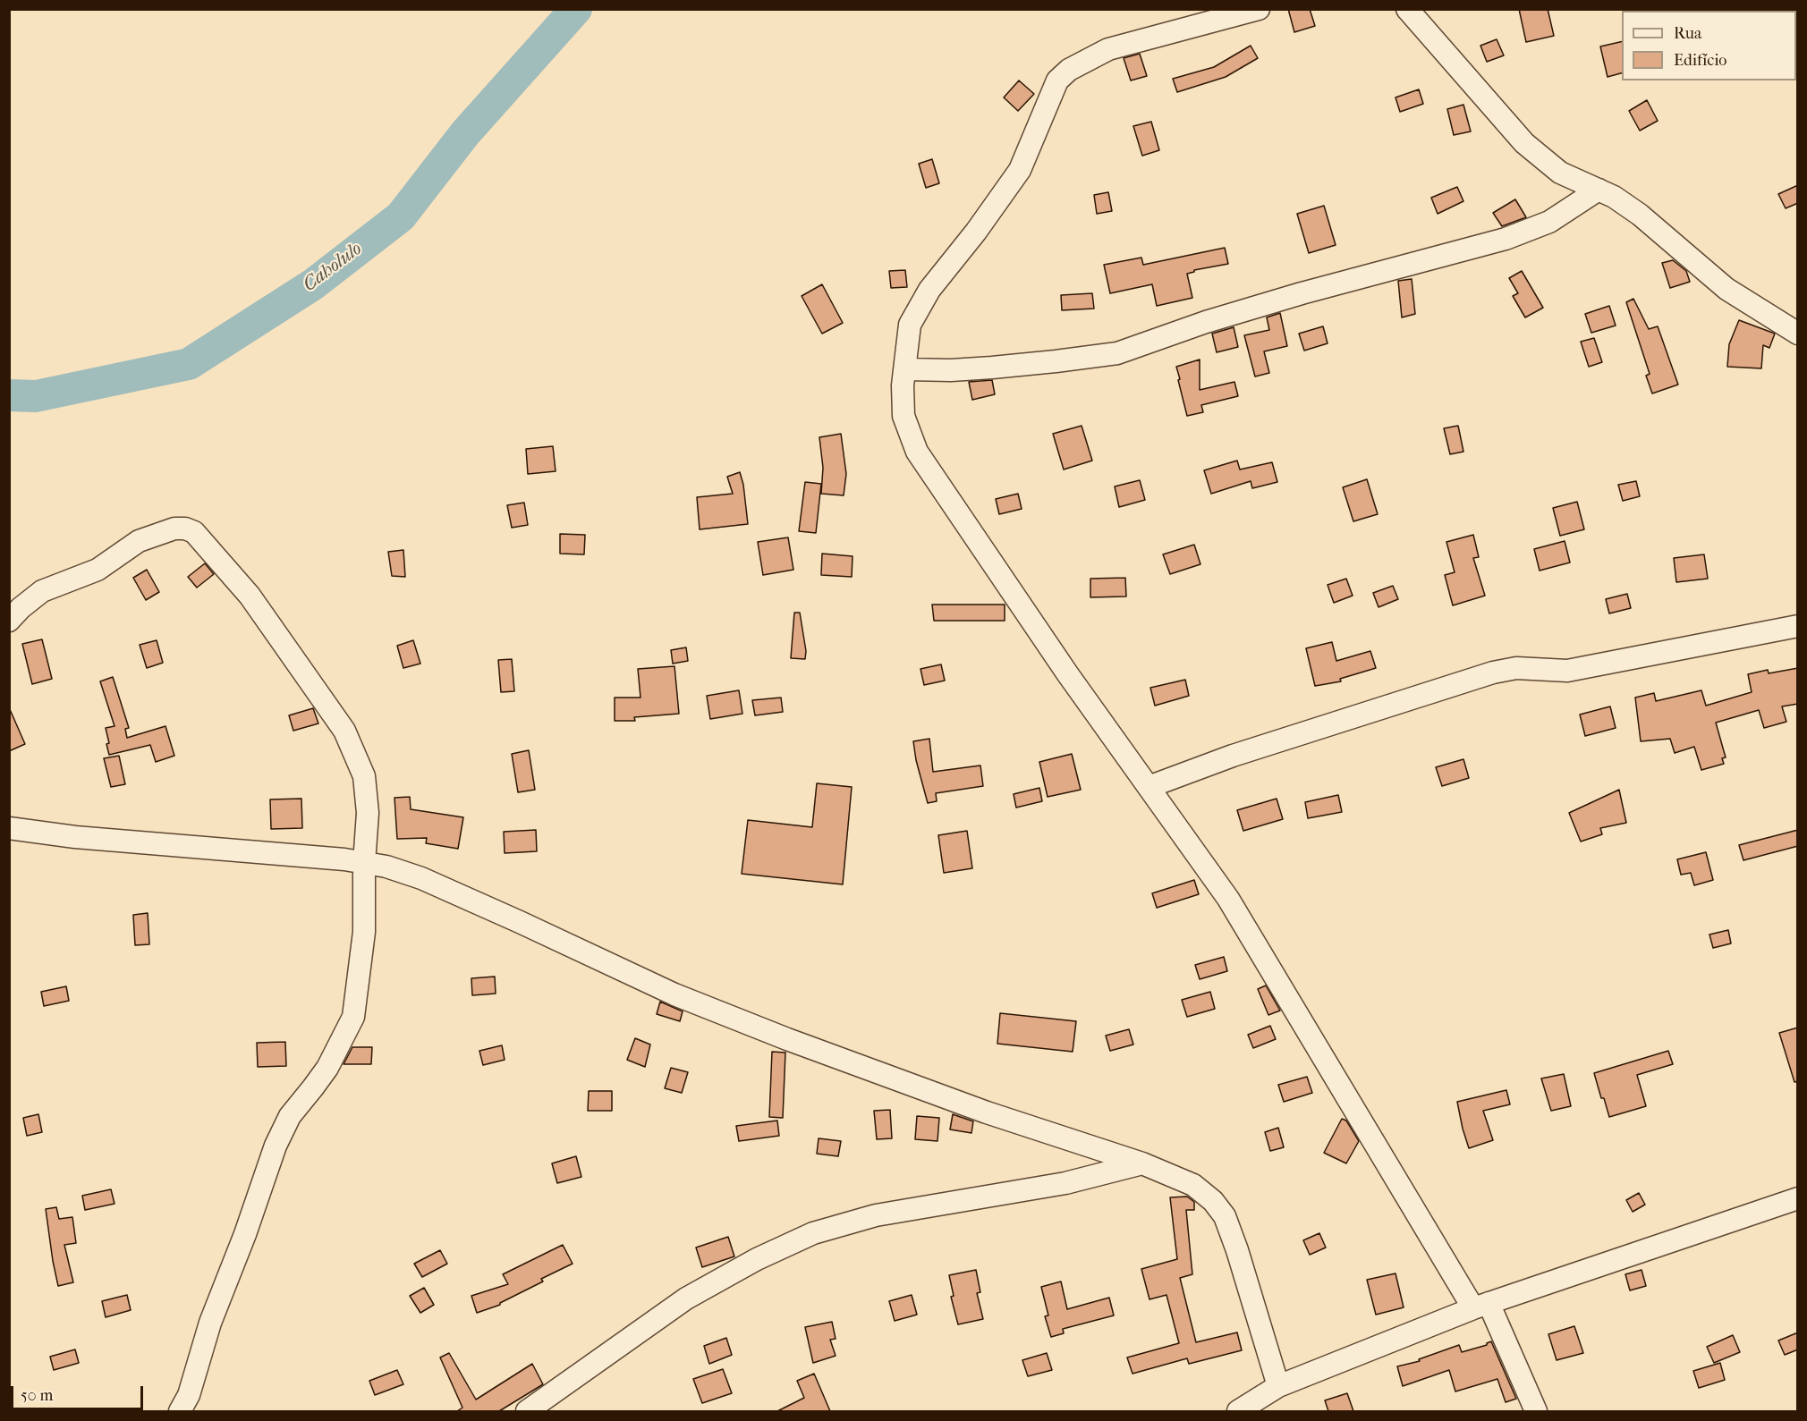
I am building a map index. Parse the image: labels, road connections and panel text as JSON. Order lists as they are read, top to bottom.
{
  "water": ["Caholulo"],
  "legend": ["Rua", "Edifício"],
  "scale_bar": "50 m"
}
